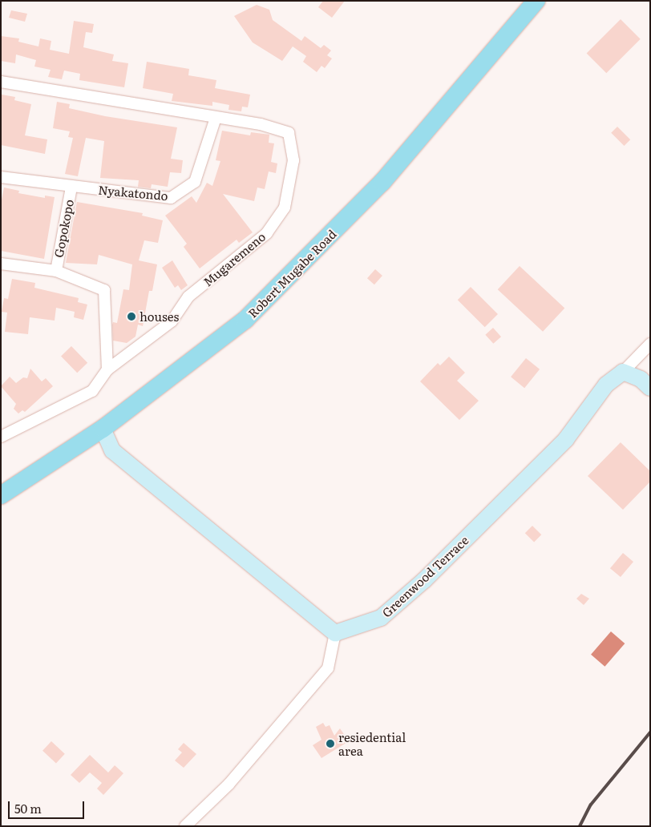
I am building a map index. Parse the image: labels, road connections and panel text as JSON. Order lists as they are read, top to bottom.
{
  "streets": {
    "main road": ["Robert Mugabe Road"],
    "street": [
      "Nyakatondo",
      "Gopokopo",
      "Mugaremeno",
      "Greenwood Terrace"
    ]
  },
  "crossings": [
    ["Nyakatondo", "Gopokopo"],
    ["Nyakatondo", "Mugaremeno"]
  ],
  "places": ["houses", "resiedential area"],
  "scale_bar": "50 m"
}
